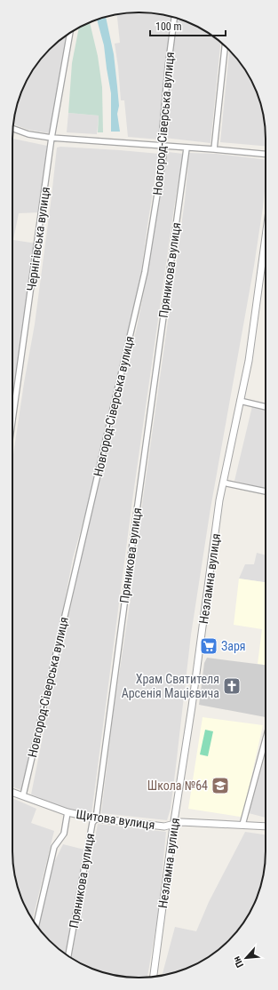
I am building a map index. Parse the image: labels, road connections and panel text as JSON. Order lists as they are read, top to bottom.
{
  "streets": {
    "street": [
      "Новгород-Сіверська вулиця",
      "Чернігівська вулиця",
      "Пряникова вулиця",
      "Незламна вулиця",
      "Щитова вулиця"
    ]
  },
  "crossings": [
    ["Новгород-Сіверська вулиця", "Щитова вулиця"],
    ["Пряникова вулиця", "Щитова вулиця"],
    ["Незламна вулиця", "Щитова вулиця"]
  ],
  "places": {
    "supermarket": ["Заря"],
    "church": ["Храм Святителя Арсенія Мацієвича"],
    "school or university": ["Школа №64"]
  },
  "scale_bar": "100 m",
  "north": "bottom left"
}
